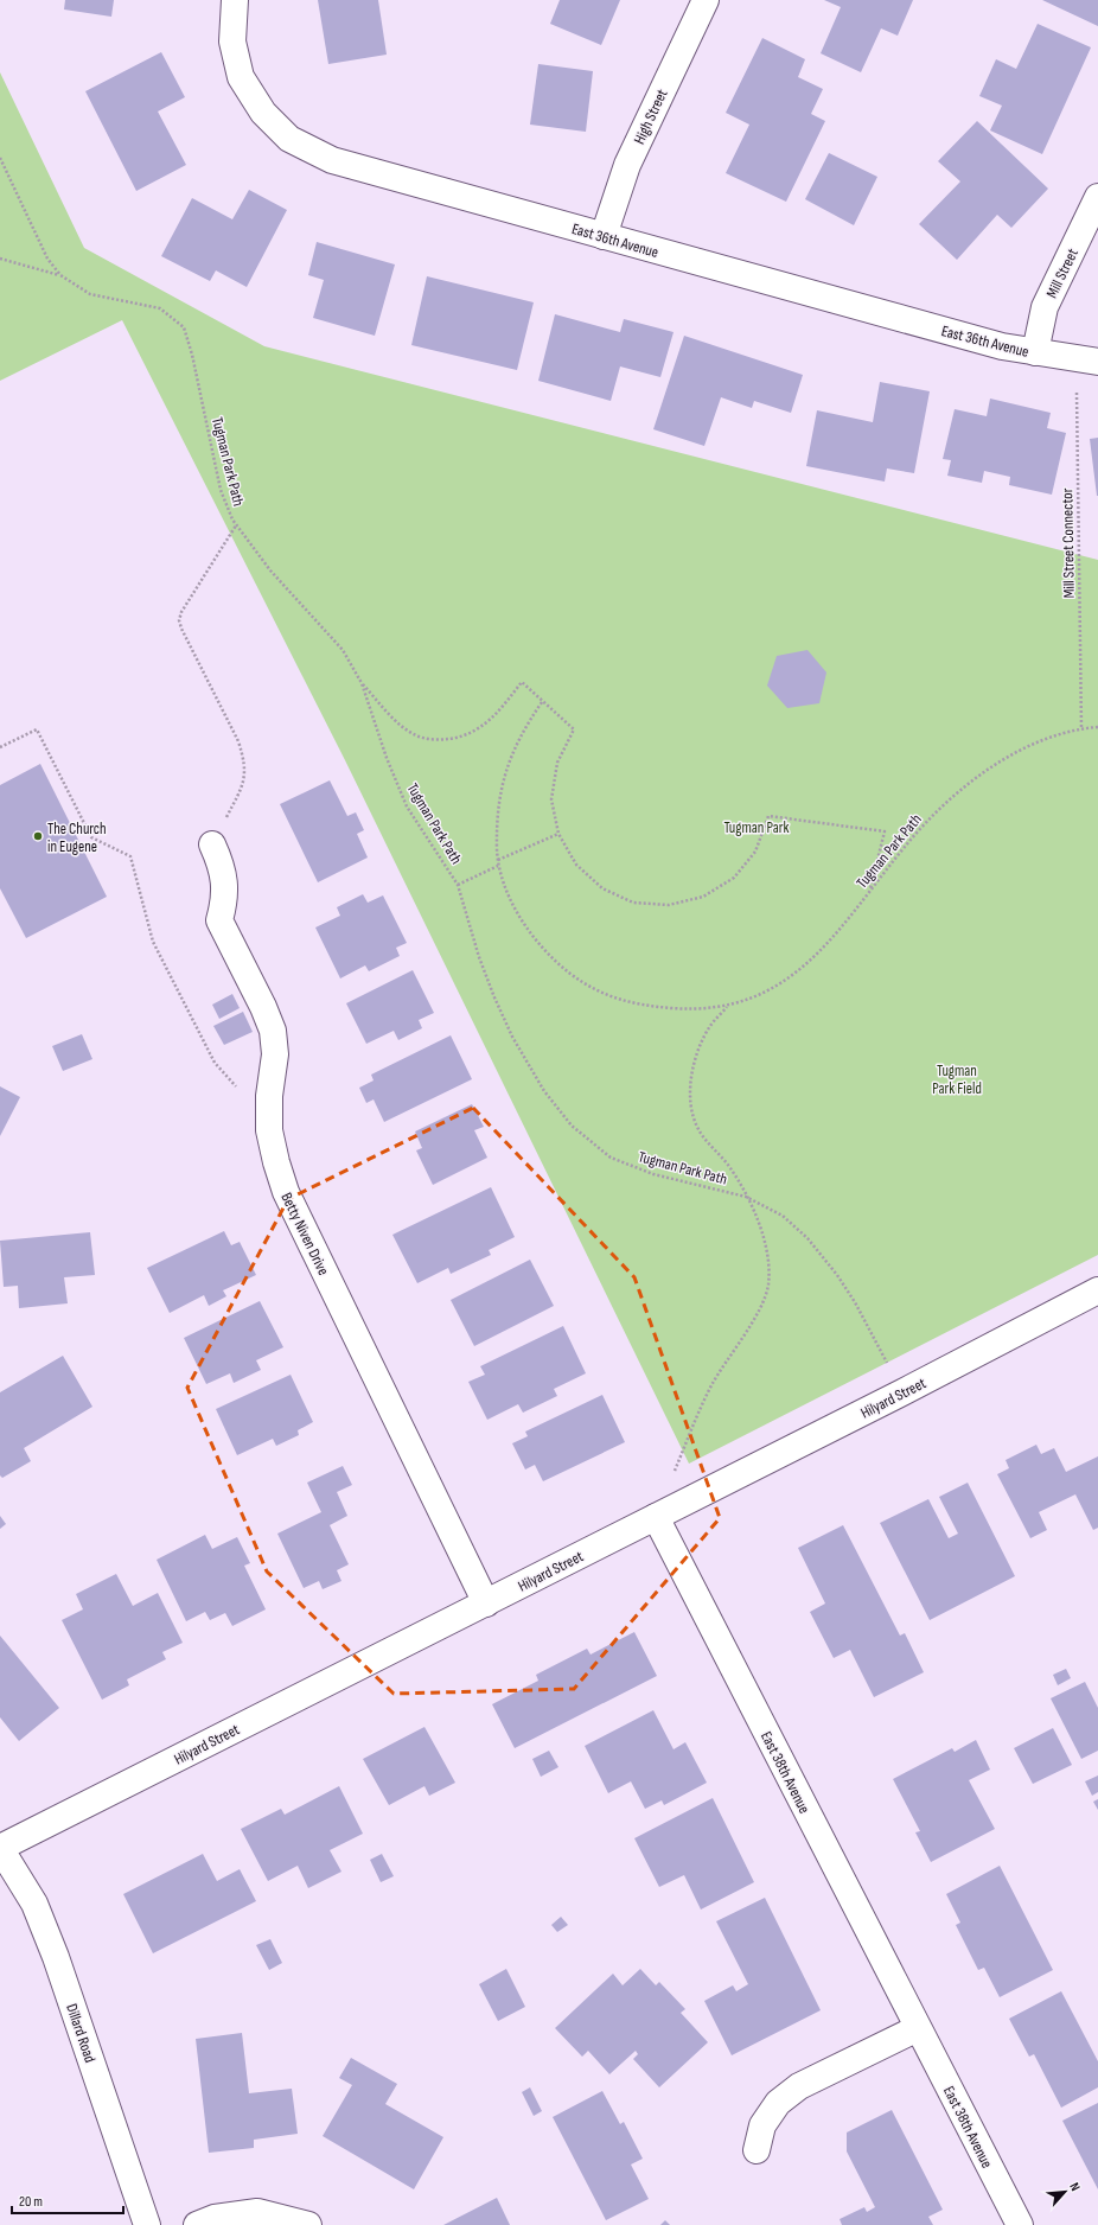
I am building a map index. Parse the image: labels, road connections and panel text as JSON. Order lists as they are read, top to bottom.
{
  "streets": {
    "street": [
      "High Street",
      "East 36th Avenue",
      "Mill Street",
      "Betty Niven Drive",
      "Hilyard Street",
      "East 38th Avenue",
      "Dillard Road"
    ],
    "path": ["Tugman Park Path", "Mill Street Connector"]
  },
  "crossings": [
    ["High Street", "East 36th Avenue"],
    ["East 36th Avenue", "Mill Street"],
    ["East 36th Avenue", "Mill Street Connector"],
    ["Tugman Park Path", "Mill Street Connector"],
    ["Tugman Park Path", "Hilyard Street"],
    ["Betty Niven Drive", "Hilyard Street"],
    ["Hilyard Street", "East 38th Avenue"],
    ["Hilyard Street", "Dillard Road"]
  ],
  "parks": ["Tugman Park", "Tugman Park Field"],
  "places": ["The Church in Eugene"],
  "scale_bar": "20 m",
  "north": "top right"
}
